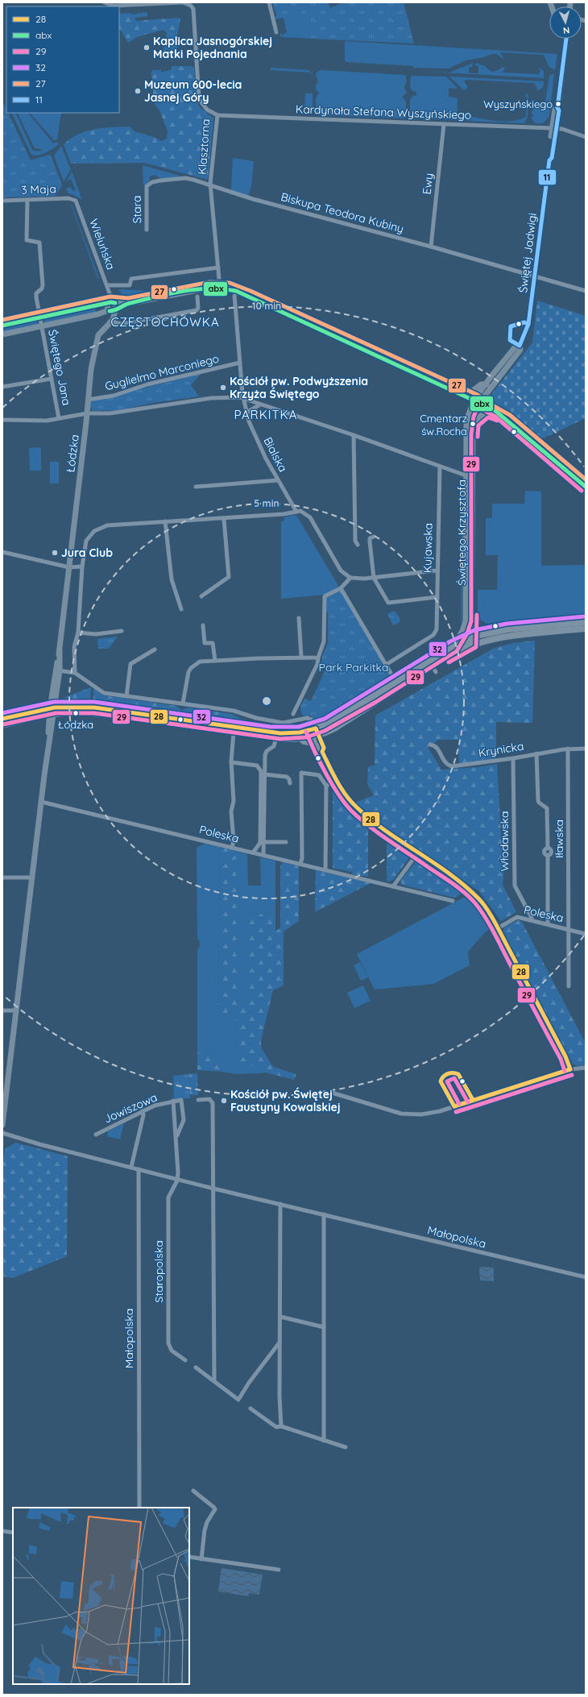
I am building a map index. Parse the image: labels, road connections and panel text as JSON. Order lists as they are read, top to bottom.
{
  "streets": {
    "street": [
      "Kardynała Stefana Wyszyńskiego",
      "Klasztorna",
      "Ewy",
      "3 Maja",
      "Stara",
      "Biskupa Teodora Kubiny",
      "Wieluńska",
      "Świętej Jadwigi",
      "Świętego Jana",
      "Guglielmo Marconiego",
      "Łódzka",
      "Bialska",
      "Świętego Krzysztofa",
      "Kujawska",
      "Krynicka",
      "Poleska",
      "Iławska",
      "Włodawska",
      "Jowiszowa",
      "Małopolska",
      "Staropolska"
    ]
  },
  "crossings": [
    ["Kardynała Stefana Wyszyńskiego", "Klasztorna"],
    ["Kardynała Stefana Wyszyńskiego", "Ewy"],
    ["Kardynała Stefana Wyszyńskiego", "Świętej Jadwigi"],
    ["Klasztorna", "Biskupa Teodora Kubiny"],
    ["Ewy", "Biskupa Teodora Kubiny"],
    ["3 Maja", "Wieluńska"],
    ["3 Maja", "Świętego Jana"],
    ["Stara", "Biskupa Teodora Kubiny"],
    ["Biskupa Teodora Kubiny", "Świętej Jadwigi"],
    ["Wieluńska", "Łódzka"],
    ["Świętej Jadwigi", "Świętego Krzysztofa"],
    ["Guglielmo Marconiego", "Łódzka"],
    ["Guglielmo Marconiego", "Bialska"],
    ["Łódzka", "Poleska"],
    ["Krynicka", "Iławska"],
    ["Krynicka", "Włodawska"],
    ["Poleska", "Iławska"],
    ["Poleska", "Włodawska"],
    ["Małopolska", "Staropolska"]
  ],
  "districts": ["CZĘSTOCHÓWKA", "PARKITKA"],
  "parks": ["Park Parkitka"],
  "places": [
    "Kaplica Jasnogórskiej Matki Pojednania",
    "Muzeum 600-lecia Jasnej Góry",
    "Wyszyńskiego",
    "Kościół pw. Podwyższenia Krzyża Świętego",
    "Cmentarz św.Rocha",
    "Jura Club",
    "Łódzka",
    "Kościół pw. Świętej Faustyny Kowalskiej"
  ],
  "lines": [
    "transit line 11",
    "transit line 27",
    "transit line abx",
    "transit line 29",
    "transit line 32",
    "transit line 28"
  ],
  "legend": [
    "28",
    "abx",
    "29",
    "32",
    "27",
    "11"
  ],
  "north": "bottom",
  "rings": ["10 min", "5 min"]
}
